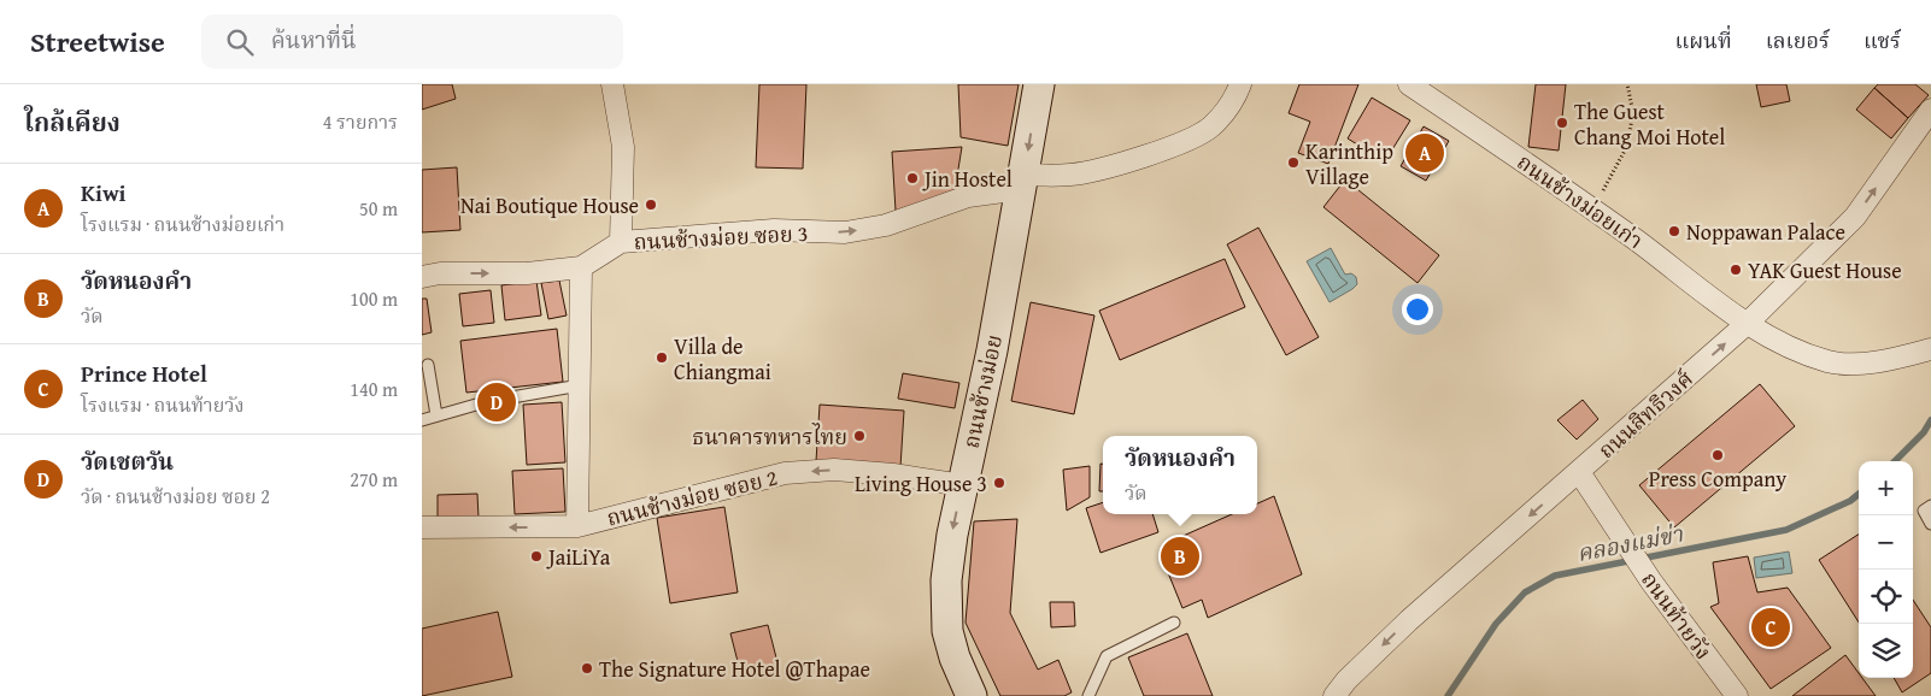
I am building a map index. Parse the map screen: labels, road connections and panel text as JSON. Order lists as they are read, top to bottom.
{
  "streets": {
    "street": [
      "ถนนช้างม่อยเก่า",
      "ถนนช้างม่อย ซอย 3",
      "ถนนช้างม่อย",
      "ถนนสิทธิวงศ์",
      "ถนนช้างม่อย ซอย 2",
      "ถนนท้ายวัง"
    ]
  },
  "crossings": [
    ["ถนนช้างม่อยเก่า", "ถนนสิทธิวงศ์"],
    ["ถนนช้างม่อย ซอย 3", "ถนนช้างม่อย"],
    ["ถนนช้างม่อย", "ถนนช้างม่อย ซอย 2"],
    ["ถนนสิทธิวงศ์", "ถนนท้ายวัง"]
  ],
  "one_way": ["ถนนช้างม่อย ซอย 3", "ถนนช้างม่อย", "ถนนช้างม่อย ซอย 2"],
  "water": ["คลองแม่ข่า"],
  "places": [
    "The Guest Chang Moi Hotel",
    "Karinthip Village",
    "Jin Hostel",
    "Nai Boutique House",
    "Noppawan Palace",
    "YAK Guest House",
    "Villa de Chiangmai",
    "ธนาคารทหารไทย",
    "Press Company",
    "Living House 3",
    "JaiLiYa",
    "The Signature Hotel @Thapae"
  ],
  "page": {
    "header": "Streetwise",
    "search": "ค้นหาที่นี่",
    "nav": ["แผนที่", "เลเยอร์", "แชร์"],
    "heading": ["ใกล้เคียง", "4 รายการ"],
    "pins": [
      "A",
      "D",
      "B",
      "C"
    ],
    "list": [
      {
        "mark": "A",
        "name": "Kiwi",
        "note": "โรงแรม · ถนนช้างม่อยเก่า",
        "value": "50 m"
      },
      {
        "mark": "B",
        "name": "วัดหนองคำ",
        "note": "วัด",
        "value": "100 m"
      },
      {
        "mark": "C",
        "name": "Prince Hotel",
        "note": "โรงแรม · ถนนท้ายวัง",
        "value": "140 m"
      },
      {
        "mark": "D",
        "name": "วัดเชตวัน",
        "note": "วัด · ถนนช้างม่อย ซอย 2",
        "value": "270 m"
      }
    ],
    "popup": ["วัดหนองคำ", "วัด"],
    "map_buttons": ["+", "−"]
  }
}
